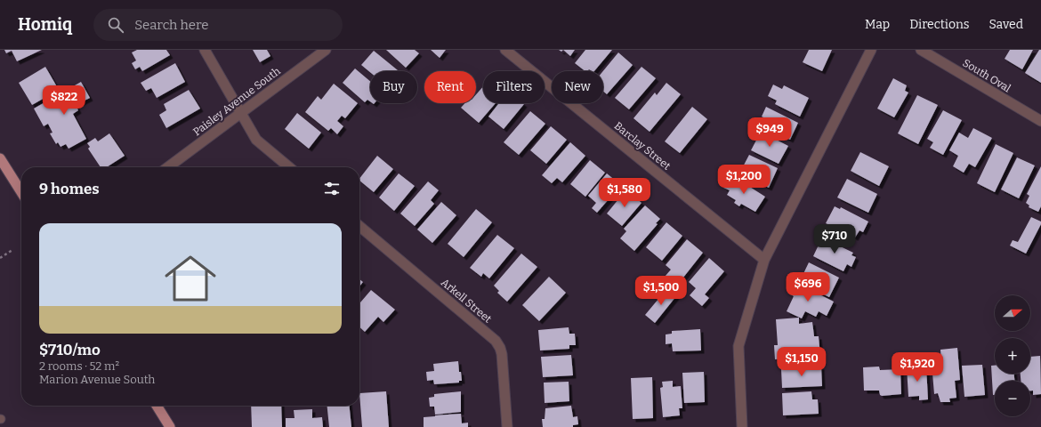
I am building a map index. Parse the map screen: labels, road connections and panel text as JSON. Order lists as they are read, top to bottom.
{
  "streets": {
    "street": [
      "South Oval",
      "Paisley Avenue South",
      "Barclay Street",
      "Arkell Street"
    ]
  },
  "north": "right",
  "page": {
    "header": "Homiq",
    "search": "Search here",
    "nav": ["Map", "Directions", "Saved"],
    "chip": [
      "Buy",
      "Rent",
      "Filters",
      "New"
    ],
    "price": [
      "$822",
      "$949",
      "$1,200",
      "$1,580",
      "$710",
      "$696",
      "$1,500",
      "$1,150",
      "$1,920"
    ],
    "heading": "9 homes",
    "list": [
      {
        "name": "$710/mo",
        "note": "2 rooms · 52 m² · Marion Avenue South"
      }
    ],
    "map_buttons": ["+", "−"]
  }
}
